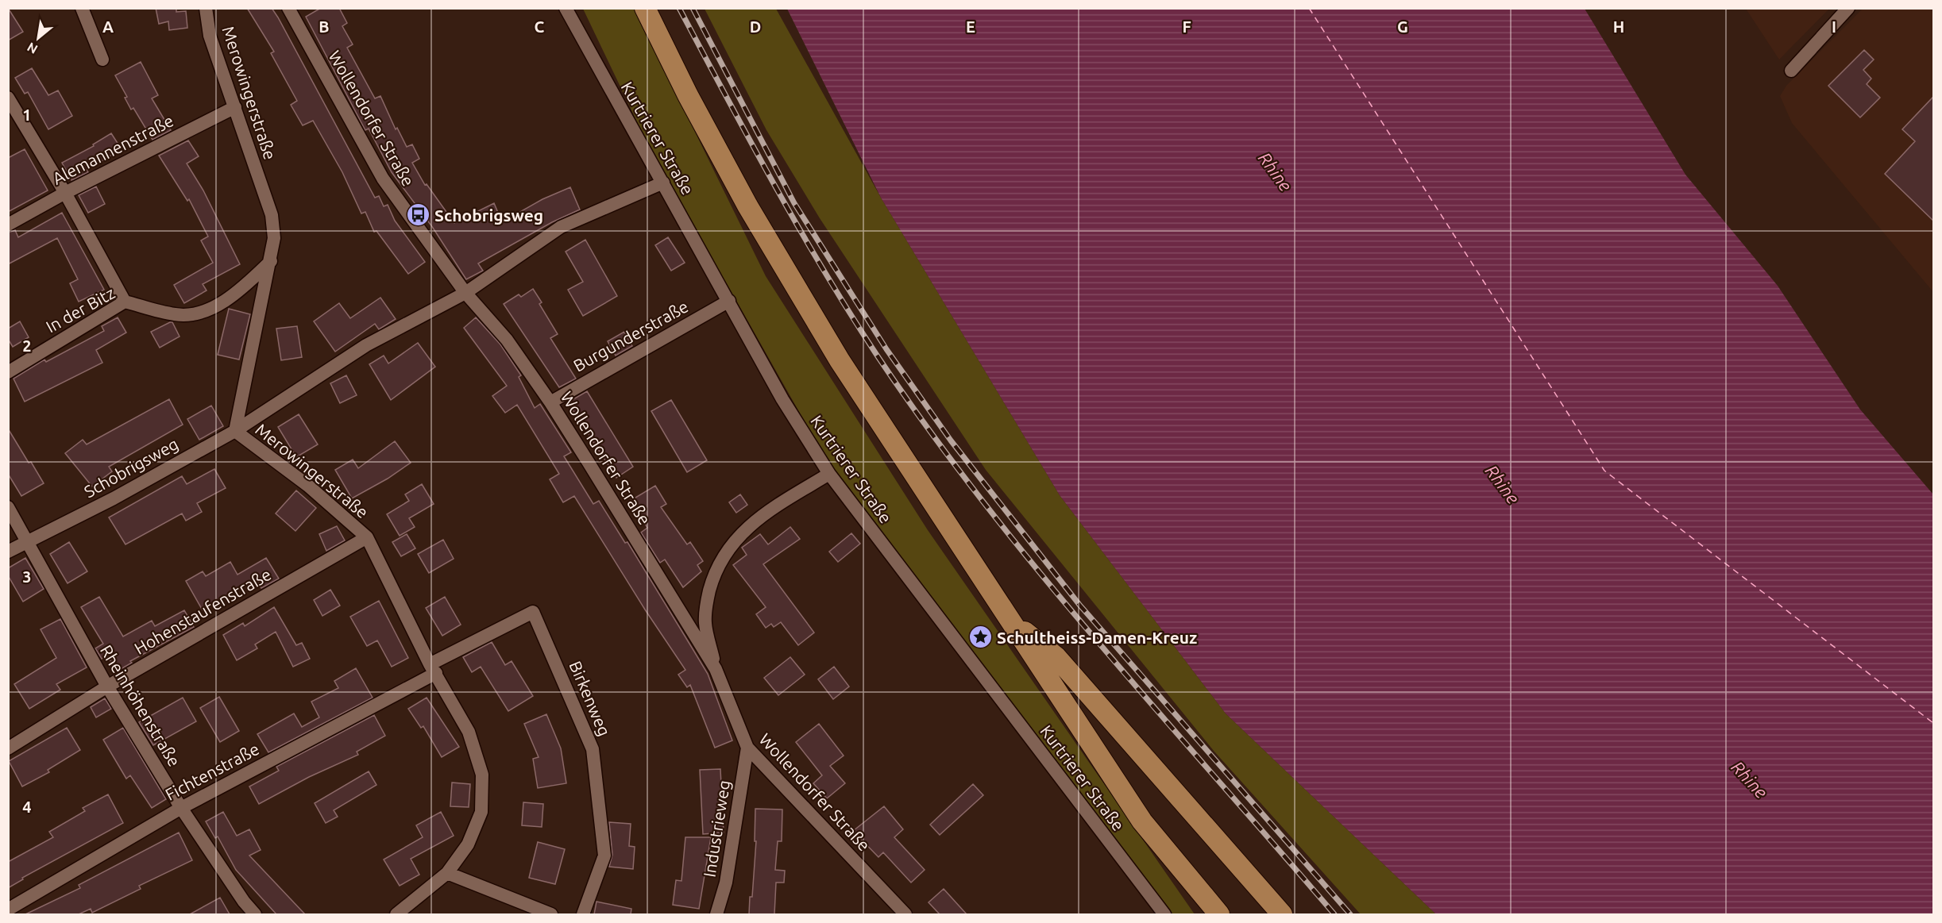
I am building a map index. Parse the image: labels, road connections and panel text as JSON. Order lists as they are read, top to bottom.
{
  "streets": {
    "street": [
      "Merowingerstraße",
      "Wollendorfer Straße",
      "Kurtrierer Straße",
      "Alemannenstraße",
      "In der Bitz",
      "Burgunderstraße",
      "Schobrigsweg",
      "Hohenstaufenstraße",
      "Birkenweg",
      "Rheinhöhenstraße",
      "Fichtenstraße",
      "Industrieweg"
    ]
  },
  "crossings": [
    ["Merowingerstraße", "Alemannenstraße"],
    ["Merowingerstraße", "In der Bitz"],
    ["Merowingerstraße", "Schobrigsweg"],
    ["Merowingerstraße", "Hohenstaufenstraße"],
    ["Merowingerstraße", "Birkenweg"],
    ["Merowingerstraße", "Fichtenstraße"],
    ["Wollendorfer Straße", "Burgunderstraße"],
    ["Wollendorfer Straße", "Schobrigsweg"],
    ["Wollendorfer Straße", "Industrieweg"],
    ["Kurtrierer Straße", "Burgunderstraße"],
    ["Kurtrierer Straße", "Schobrigsweg"],
    ["Schobrigsweg", "Rheinhöhenstraße"],
    ["Hohenstaufenstraße", "Rheinhöhenstraße"],
    ["Birkenweg", "Fichtenstraße"],
    ["Rheinhöhenstraße", "Fichtenstraße"]
  ],
  "water": ["Rhine"],
  "places": {
    "bus stop": ["Schobrigsweg"],
    "place": ["Schultheiss-Damen-Kreuz"]
  },
  "north": "bottom left",
  "grid": {
    "columns": [
      "A",
      "B",
      "C",
      "D",
      "E",
      "F",
      "G",
      "H",
      "I"
    ],
    "rows": [
      "1",
      "2",
      "3",
      "4"
    ]
  }
}
